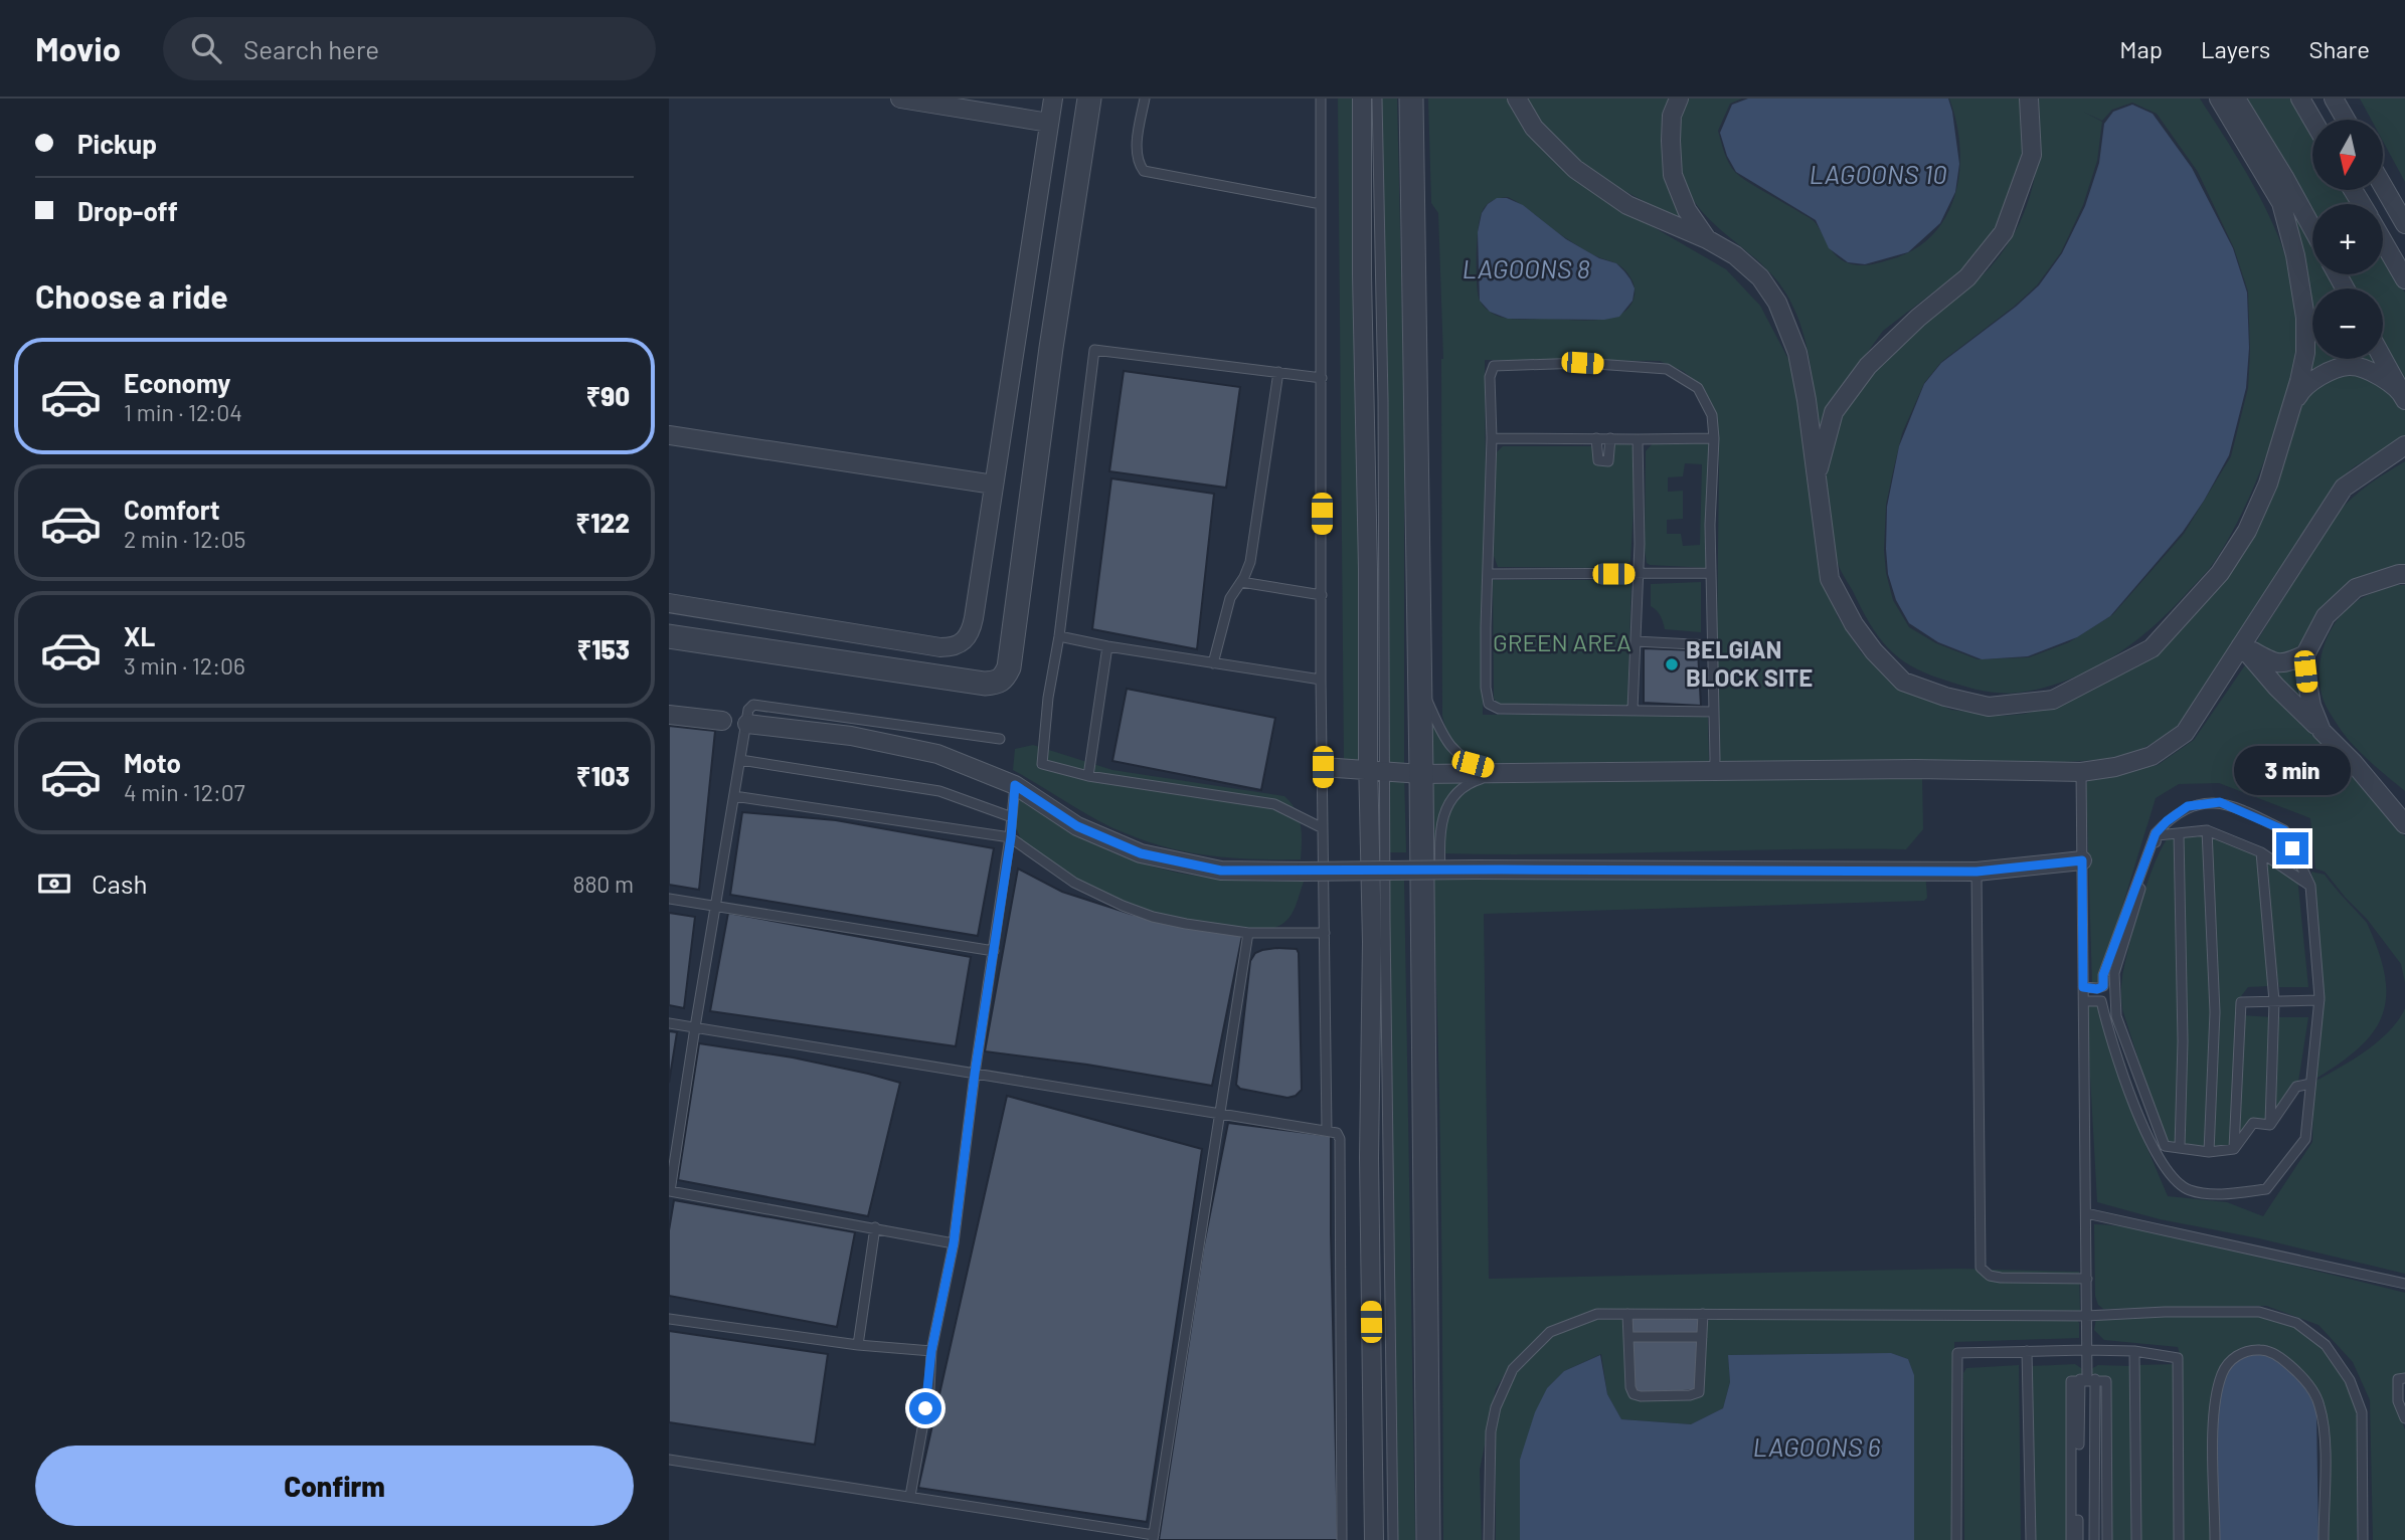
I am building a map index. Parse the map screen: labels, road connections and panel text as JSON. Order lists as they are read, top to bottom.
{
  "water": ["LAGOONS 10", "LAGOONS 8", "LAGOONS 6"],
  "parks": ["GREEN AREA"],
  "places": ["BELGIAN BLOCK SITE"],
  "north": "bottom",
  "page": {
    "header": "Movio",
    "search": "Search here",
    "nav": ["Map", "Layers", "Share"],
    "banner": ["Pickup", "Drop-off"],
    "map_buttons": ["+", "−"],
    "heading": "Choose a ride",
    "list": [
      {
        "name": "Economy",
        "note": "1 min · 12:04",
        "value": "₹90"
      },
      {
        "name": "Comfort",
        "note": "2 min · 12:05",
        "value": "₹122"
      },
      {
        "name": "XL",
        "note": "3 min · 12:06",
        "value": "₹153"
      },
      {
        "name": "Moto",
        "note": "4 min · 12:07",
        "value": "₹103"
      }
    ],
    "bubble": "3 min",
    "pay": ["Cash", "880 m"],
    "buttons": "Confirm"
  }
}
